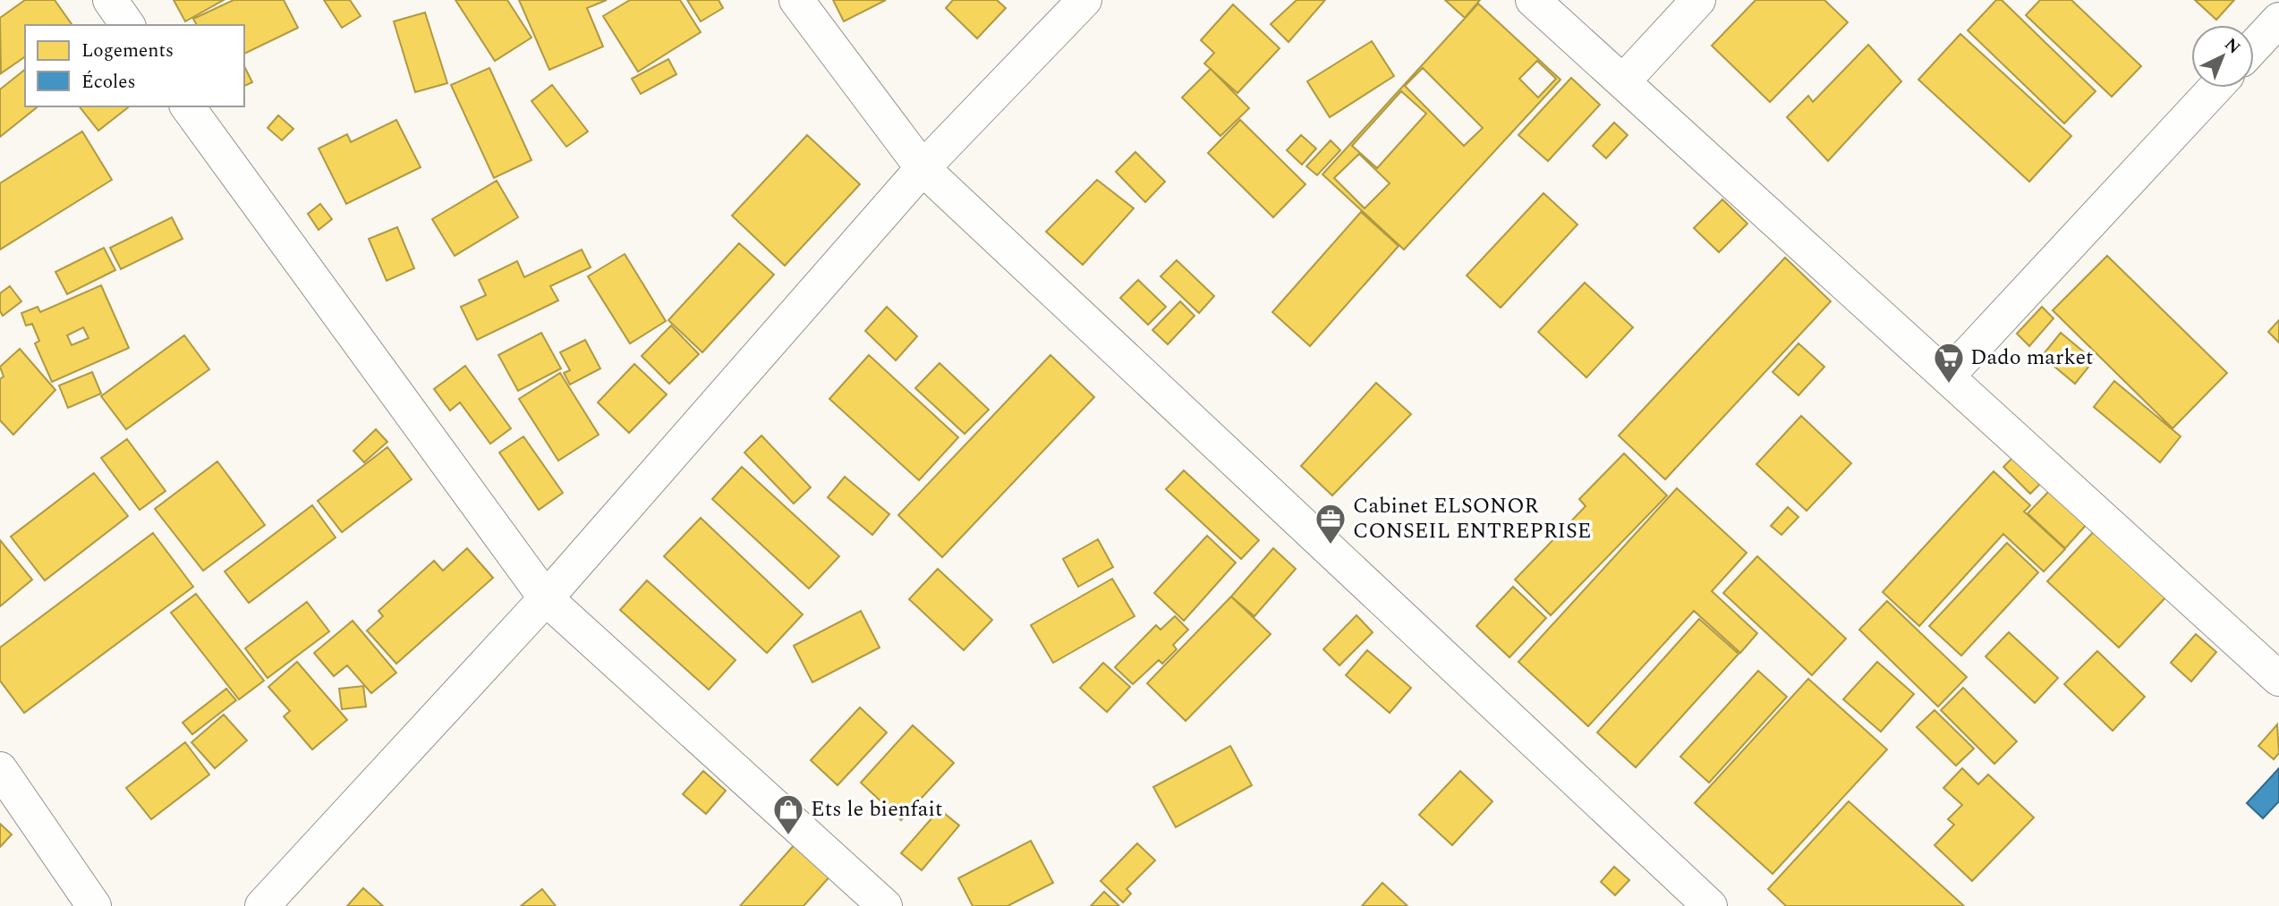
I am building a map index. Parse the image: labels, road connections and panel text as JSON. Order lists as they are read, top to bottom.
{
  "places": {
    "supermarket": ["Dado market"],
    "office": ["Cabinet ELSONOR CONSEIL ENTREPRISE"],
    "shop": ["Ets le bienfait"]
  },
  "legend": ["Logements", "Écoles"],
  "north": "top right"
}
